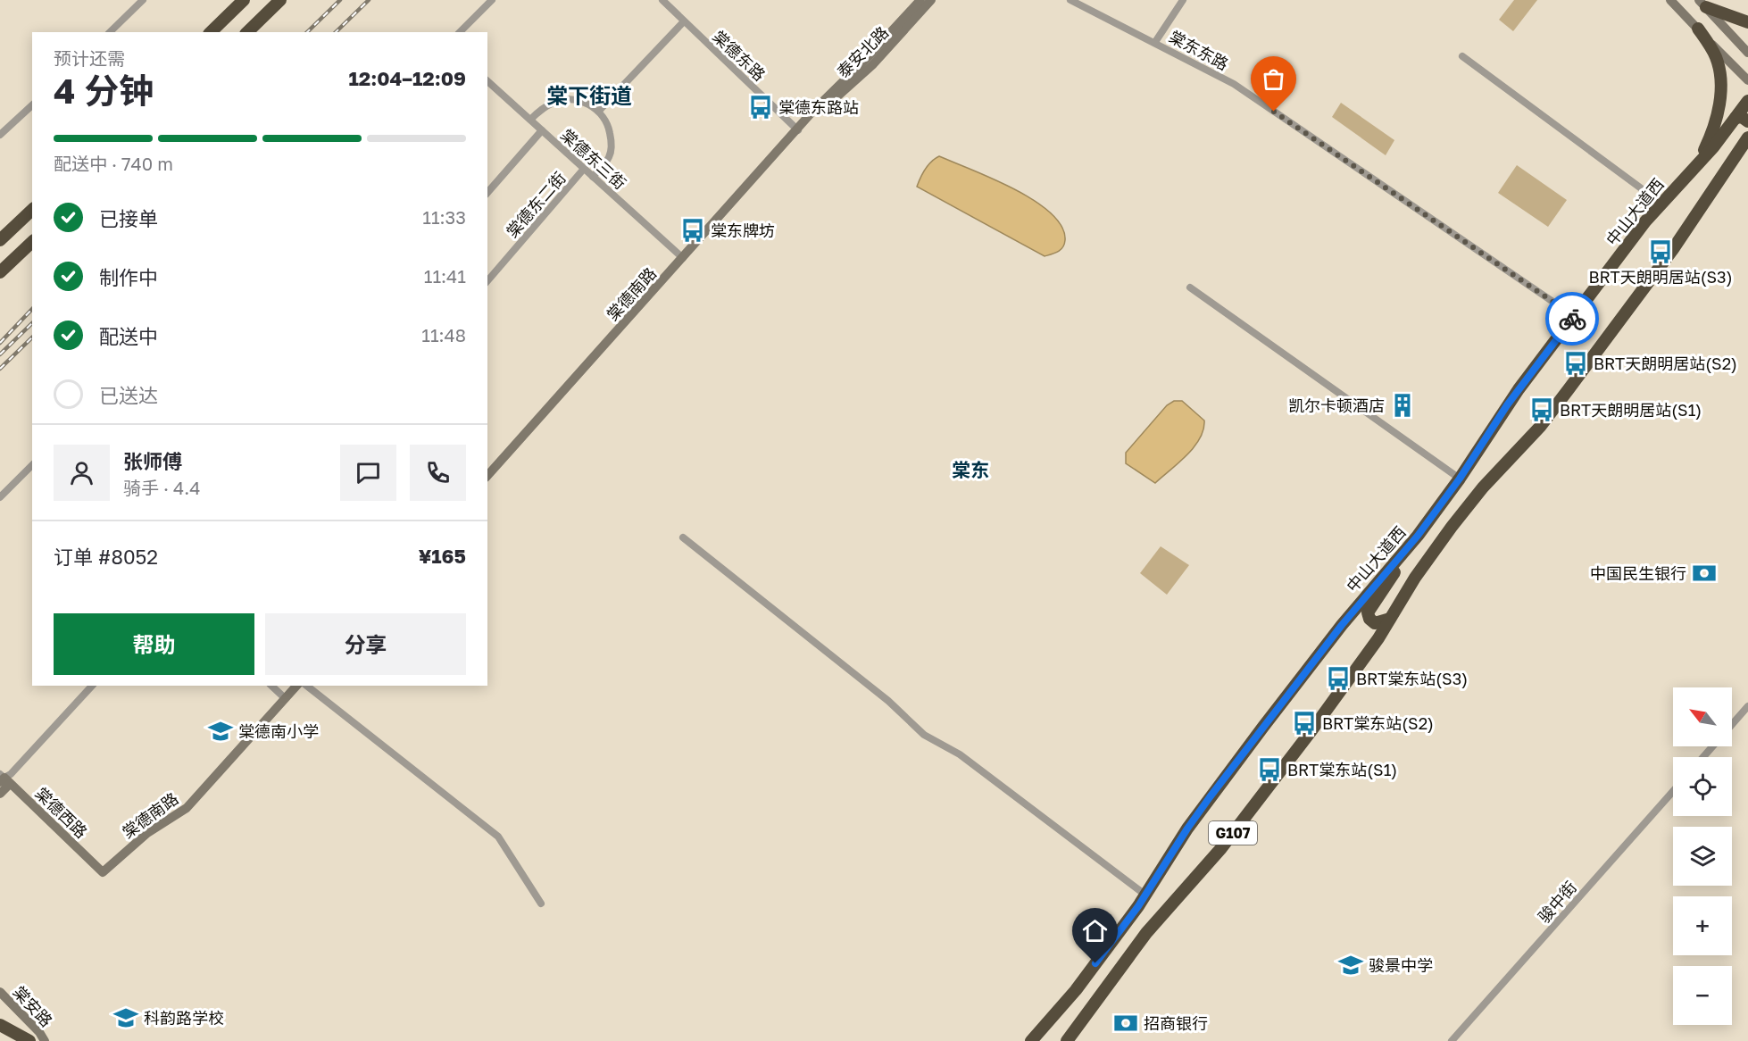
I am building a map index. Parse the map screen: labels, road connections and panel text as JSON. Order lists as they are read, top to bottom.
{
  "streets": {
    "highway": ["中山大道西", "G107"],
    "street": [
      "棠东东路",
      "泰安北路",
      "棠德东路",
      "棠德东三街",
      "棠德东二街",
      "棠德南路",
      "棠德西路",
      "骏中街",
      "棠安路"
    ]
  },
  "crossings": [
    ["棠东东路", "中山大道西"],
    ["泰安北路", "棠德东路"],
    ["泰安北路", "棠德南路"],
    ["棠德东路", "棠德南路"],
    ["棠德东三街", "棠德东二街"],
    ["棠德东三街", "棠德南路"],
    ["棠德南路", "棠德西路"]
  ],
  "districts": ["棠下街道", "棠东"],
  "places": {
    "bus stop": [
      "棠德东路站",
      "棠东牌坊",
      "BRT天朗明居站(S3)",
      "BRT天朗明居站(S2)",
      "BRT天朗明居站(S1)",
      "BRT棠东站(S3)",
      "BRT棠东站(S2)",
      "BRT棠东站(S1)"
    ],
    "building": ["凯尔卡顿酒店"],
    "bank": ["中国民生银行", "招商银行"],
    "school or university": ["棠德南小学", "骏景中学", "科韵路学校"]
  },
  "north": "top left",
  "page": {
    "heading": ["4 分钟", "预计还需", "12:04–12:09"],
    "panel": [
      "张师傅",
      "骑手 · 4.4",
      "订单 #8052",
      "¥165"
    ],
    "bar": "配送中 · 740 m",
    "list": [
      ["已接单", "11:33"],
      ["制作中", "11:41"],
      ["配送中", "11:48"],
      "已送达"
    ],
    "buttons": ["帮助", "分享"],
    "map_buttons": ["+", "−"]
  }
}
